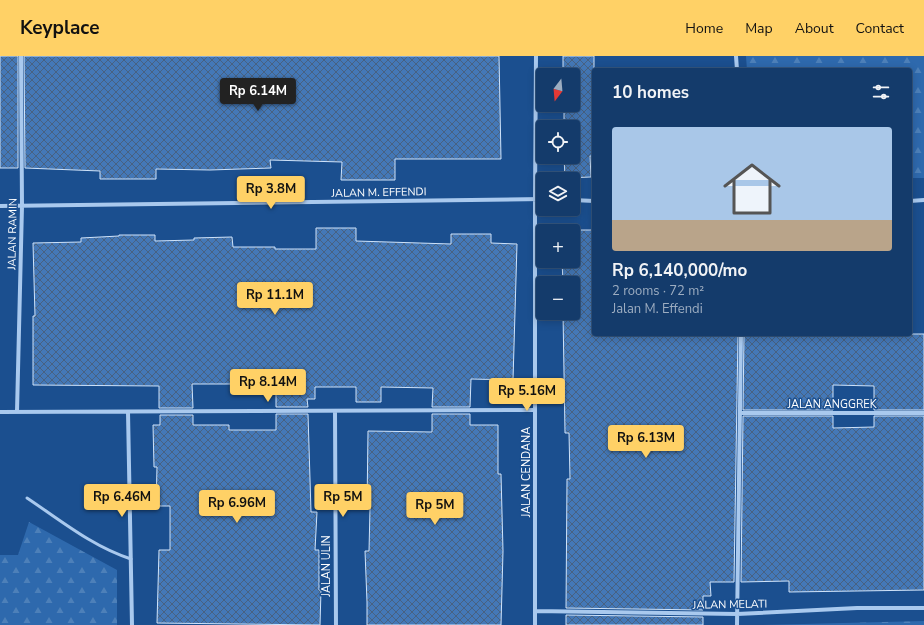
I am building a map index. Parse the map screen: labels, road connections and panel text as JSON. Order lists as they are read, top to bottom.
{
  "streets": {
    "street": [
      "JALAN M. EFFENDI",
      "JALAN RAMIN",
      "JALAN ANGGREK",
      "JALAN CENDANA",
      "JALAN ULIN",
      "JALAN MELATI"
    ]
  },
  "crossings": [
    ["JALAN M. EFFENDI", "JALAN RAMIN"],
    ["JALAN M. EFFENDI", "JALAN CENDANA"],
    ["JALAN CENDANA", "JALAN MELATI"]
  ],
  "north": "bottom",
  "page": {
    "header": "Keyplace",
    "nav": [
      "Home",
      "Map",
      "About",
      "Contact"
    ],
    "map_buttons": ["+", "−"],
    "heading": "10 homes",
    "price": [
      "Rp 6.14M",
      "Rp 3.8M",
      "Rp 11.1M",
      "Rp 8.14M",
      "Rp 5.16M",
      "Rp 6.13M",
      "Rp 6.46M",
      "Rp 5M",
      "Rp 6.96M",
      "Rp 5M"
    ],
    "list": [
      {
        "name": "Rp 6,140,000/mo",
        "note": "2 rooms · 72 m² · Jalan M. Effendi"
      }
    ]
  }
}
